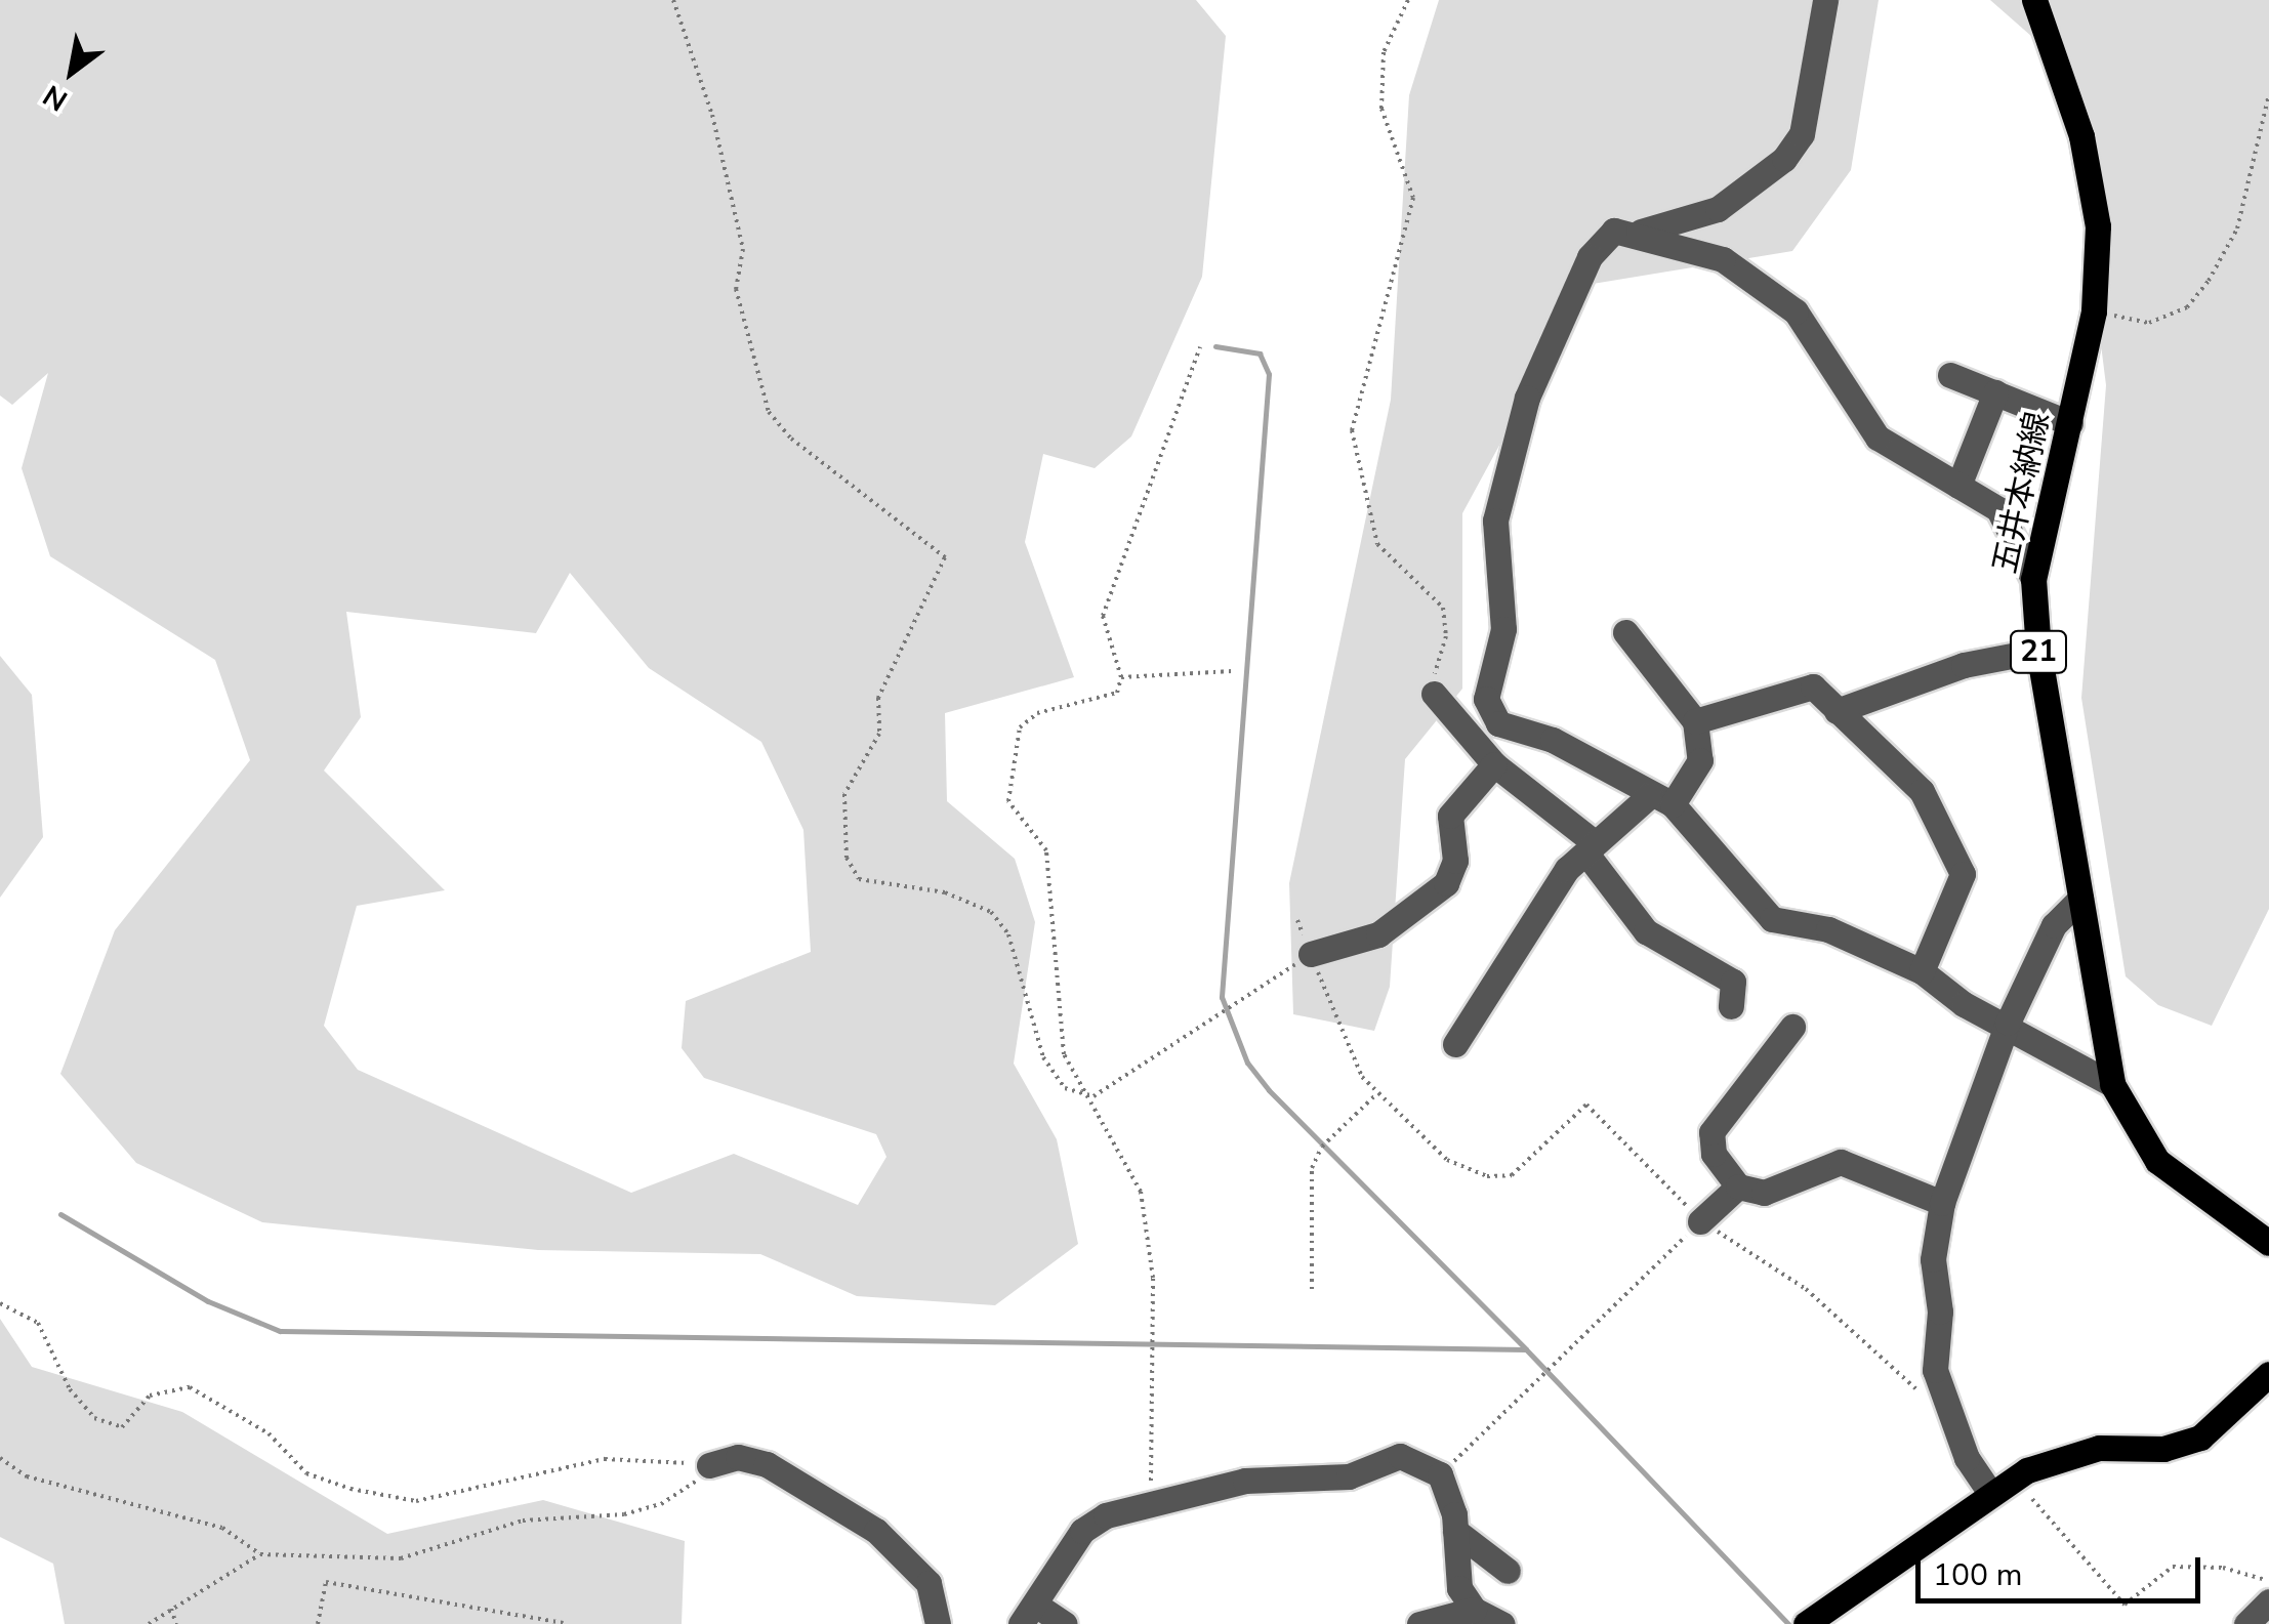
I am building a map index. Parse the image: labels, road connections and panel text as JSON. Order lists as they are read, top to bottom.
{
  "streets": {
    "main road": ["五井本納線", "21"]
  },
  "scale_bar": "100 m",
  "north": "bottom left"
}
